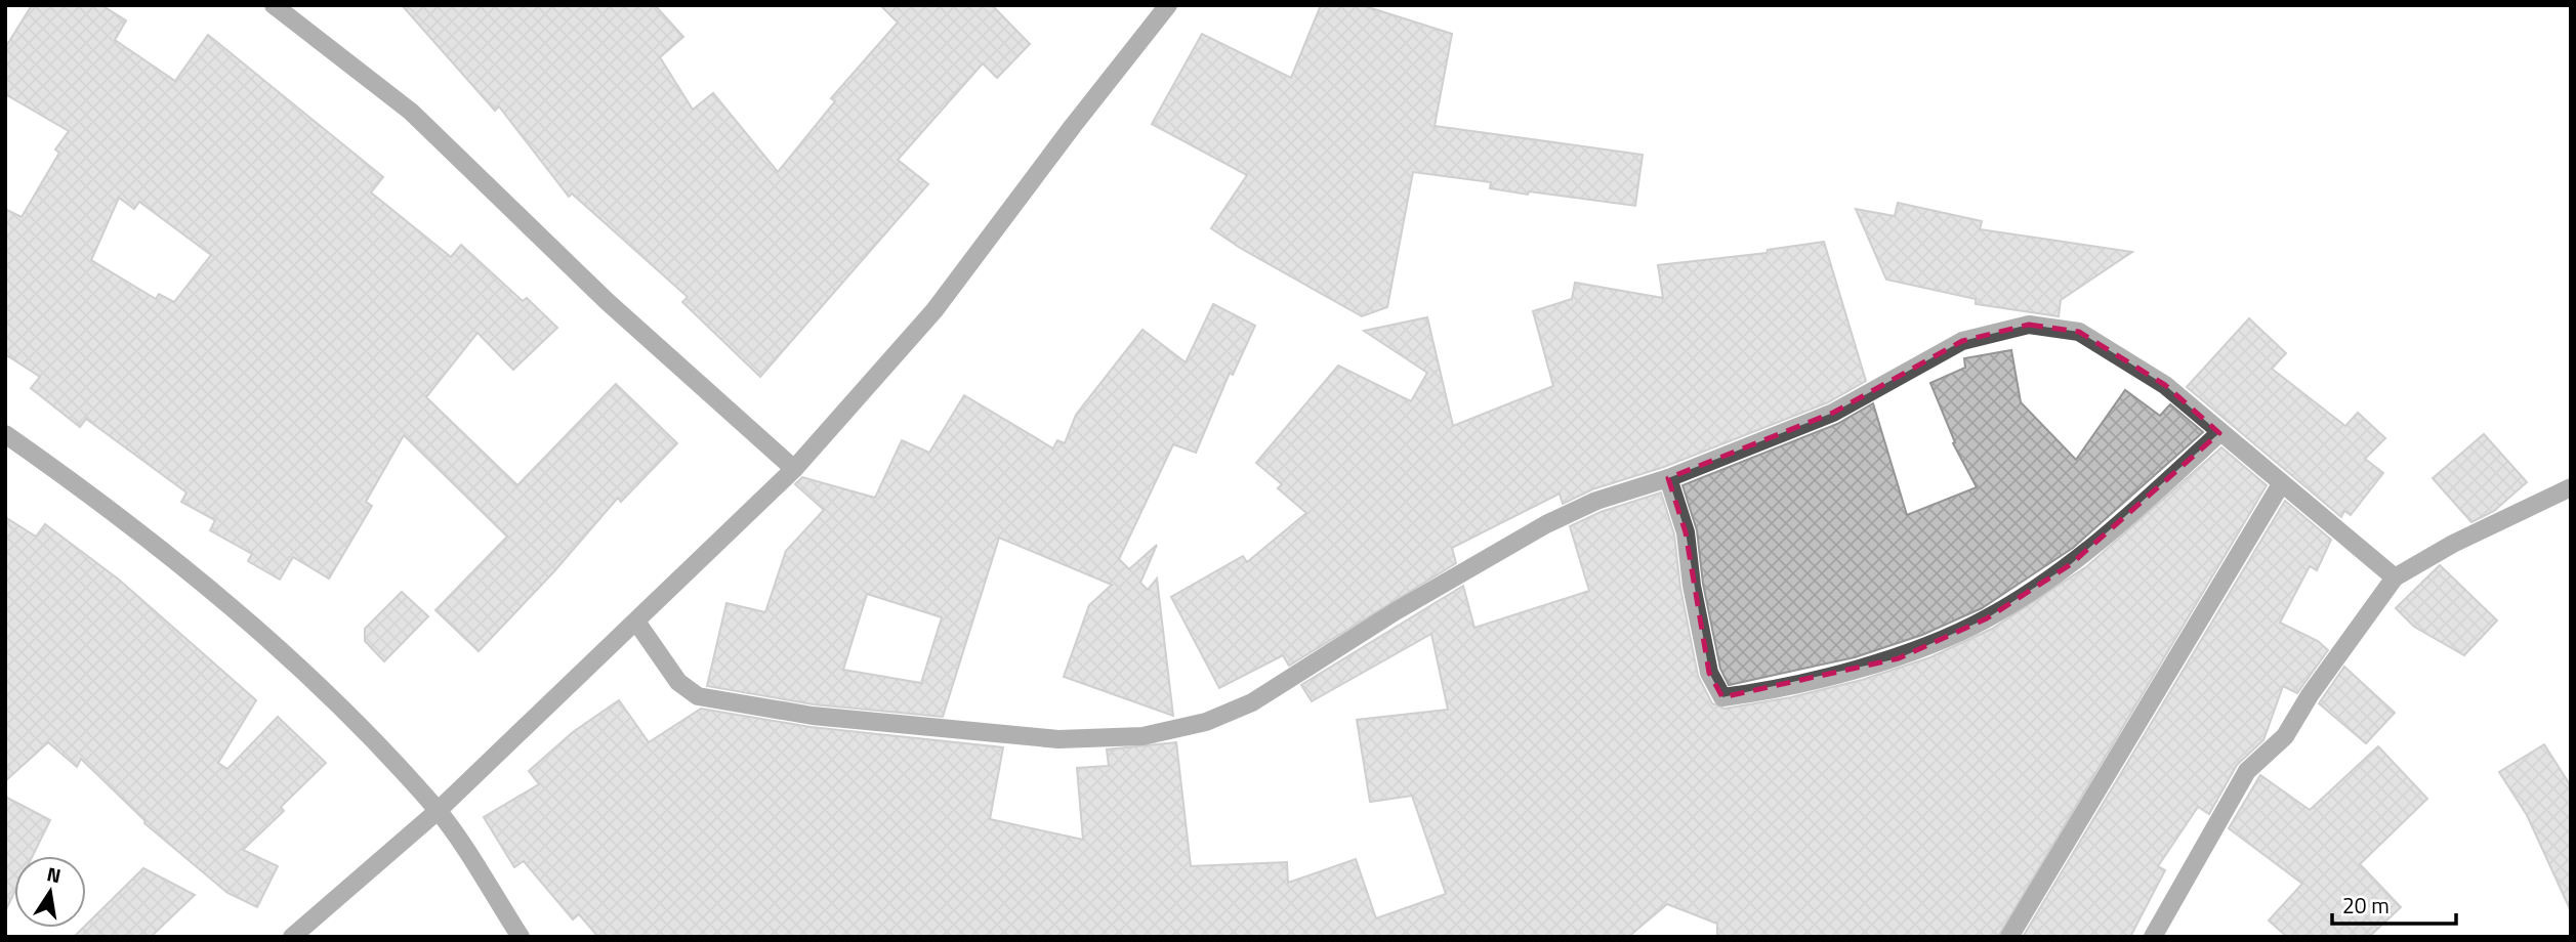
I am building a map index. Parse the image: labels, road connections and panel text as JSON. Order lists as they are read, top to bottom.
{
  "scale_bar": "20 m",
  "north": "top"
}
